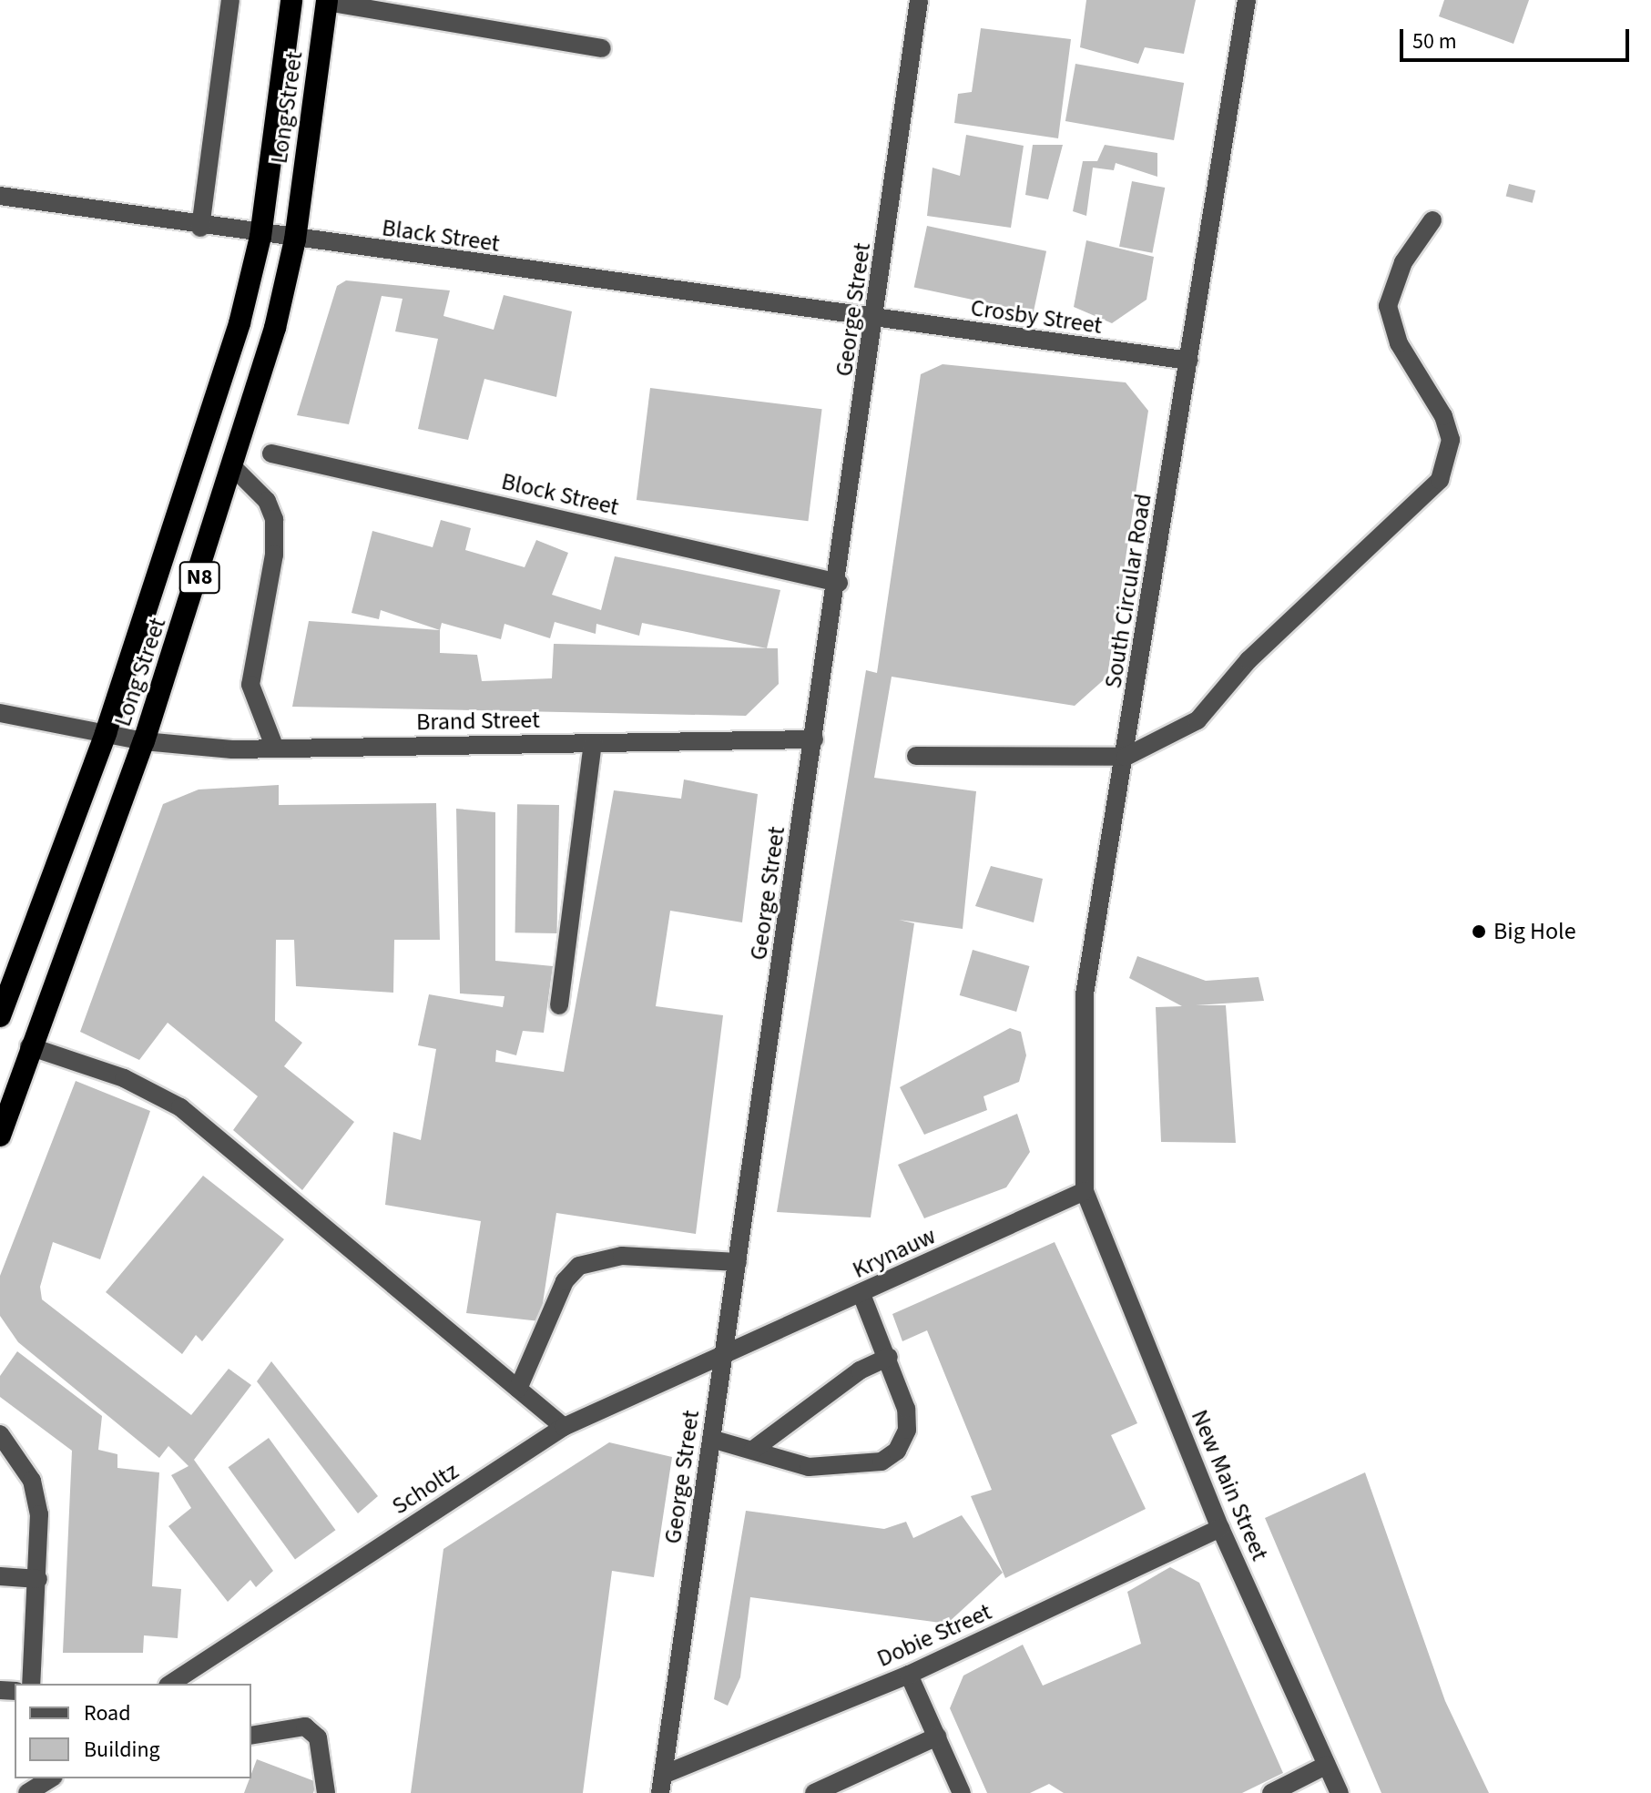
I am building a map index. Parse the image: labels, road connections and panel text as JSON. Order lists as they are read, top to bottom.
{
  "streets": {
    "highway": ["Long Street", "N8"],
    "street": [
      "Black Street",
      "George Street",
      "Crosby Street",
      "Block Street",
      "South Circular Road",
      "Brand Street",
      "Krynauw",
      "New Main Street",
      "Scholtz",
      "Dobie Street"
    ]
  },
  "crossings": [
    ["Long Street", "Black Street"],
    ["Long Street", "Brand Street"],
    ["Black Street", "George Street"],
    ["Black Street", "Crosby Street"],
    ["George Street", "Crosby Street"],
    ["George Street", "Block Street"],
    ["George Street", "Brand Street"],
    ["George Street", "Krynauw"],
    ["George Street", "Scholtz"],
    ["George Street", "Dobie Street"],
    ["Crosby Street", "South Circular Road"],
    ["South Circular Road", "Krynauw"],
    ["South Circular Road", "New Main Street"],
    ["Krynauw", "New Main Street"],
    ["Krynauw", "Scholtz"],
    ["New Main Street", "Dobie Street"]
  ],
  "places": ["Big Hole"],
  "legend": ["Road", "Building"],
  "scale_bar": "50 m"
}
